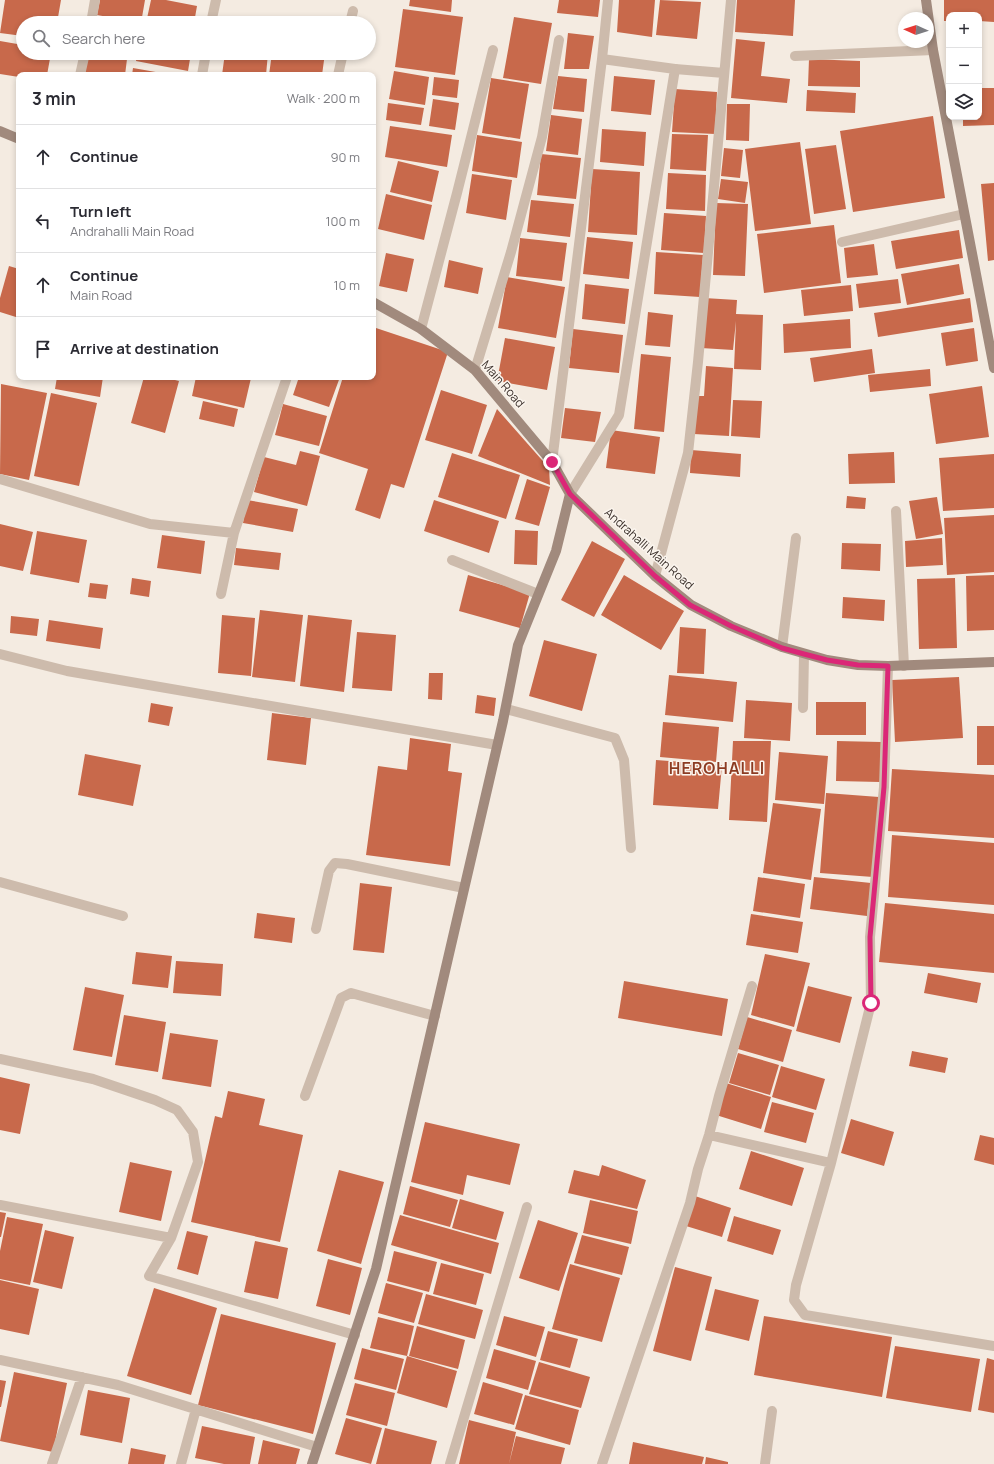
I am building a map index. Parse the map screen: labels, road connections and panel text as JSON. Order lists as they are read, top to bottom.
{
  "streets": {
    "main road": ["Main Road", "Andrahalli Main Road"]
  },
  "crossings": [
    ["Main Road", "Andrahalli Main Road"]
  ],
  "districts": ["HEROHALLI"],
  "north": "left",
  "page": {
    "map_buttons": ["+", "−"],
    "search": "Search here",
    "heading": ["3 min", "Walk · 200 m"],
    "list": [
      ["Continue", "90 m"],
      ["Turn left", "Andrahalli Main Road", "100 m"],
      ["Continue", "Main Road", "10 m"],
      "Arrive at destination"
    ]
  }
}
